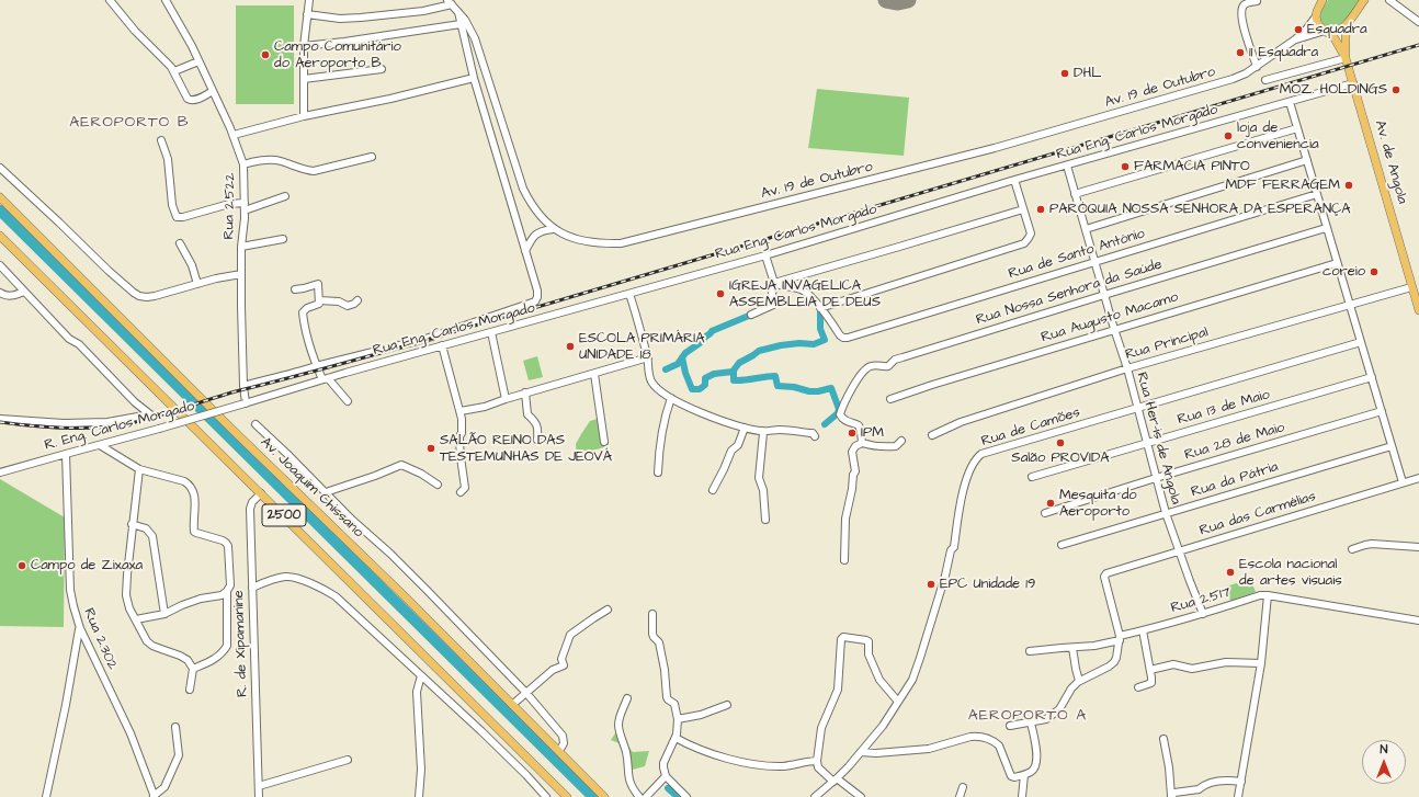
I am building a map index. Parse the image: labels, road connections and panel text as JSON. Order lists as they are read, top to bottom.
{
  "streets": {
    "main road": ["Av. de Angola", "Av. Joaquim Chissano", "2500"],
    "street": [
      "Av. 19 de Outubro",
      "Rua Eng. Carlos Morgado",
      "Rua 2.522",
      "Rua de Santo António",
      "Rua Nossa Senhora da Saúde",
      "Rua Augusto Macamo",
      "Rua Principal",
      "Rua 13 de Maio",
      "R. Eng. Carlos Morgado",
      "Rua de Camões",
      "Rua Her-is de Angola",
      "Rua 28 de Maio",
      "Rua da Pátria",
      "Rua das Carmélias",
      "Rua 2.517",
      "Rua 2.302",
      "R. de Xipamanine"
    ]
  },
  "crossings": [
    ["Rua Eng. Carlos Morgado", "Av. de Angola"],
    ["Rua Eng. Carlos Morgado", "Rua 2.522"],
    ["Rua Eng. Carlos Morgado", "R. Eng. Carlos Morgado"],
    ["Rua Eng. Carlos Morgado", "Rua Her-is de Angola"],
    ["Av. de Angola", "Rua Principal"],
    ["Rua 2.522", "R. Eng. Carlos Morgado"],
    ["Rua de Santo António", "Rua Her-is de Angola"],
    ["Rua Nossa Senhora da Saúde", "Rua Her-is de Angola"],
    ["Rua Augusto Macamo", "Rua Her-is de Angola"],
    ["Rua Principal", "Rua Her-is de Angola"],
    ["Rua 13 de Maio", "Rua Her-is de Angola"],
    ["R. Eng. Carlos Morgado", "Rua 2.302"],
    ["Rua de Camões", "Rua Her-is de Angola"],
    ["Rua Her-is de Angola", "Rua 28 de Maio"],
    ["Rua Her-is de Angola", "Rua da Pátria"],
    ["Rua Her-is de Angola", "Rua das Carmélias"],
    ["Rua Her-is de Angola", "Rua 2.517"],
    ["Rua das Carmélias", "Rua 2.517"],
    ["2500", "R. de Xipamanine"]
  ],
  "districts": ["AEROPORTO B", "AEROPORTO A"],
  "places": [
    "Esquadra",
    "11 Esquadra",
    "Campo Comunitário do Aeroporto B",
    "DHL",
    "MOZ. HOLDINGS",
    "loja de conveniencia",
    "FARMACIA PINTO",
    "MDF FERRAGEM",
    "PARÓQUIA NOSSA SENHORA DA ESPERANÇA",
    "coreio",
    "IGREJA INVAGELICA ASSEMBLEIA DE DEUS",
    "ESCOLA PRIMÁRIA UNIDADE 18",
    "IPM",
    "Salão PROVIDA",
    "SALÃO REINO DAS TESTEMUNHAS DE JEOVÁ",
    "Mesquita do Aeroporto",
    "Campo de Zixaxa",
    "Escola nacional de artes visuais",
    "EPC Unidade 19"
  ],
  "north": "top"
}
